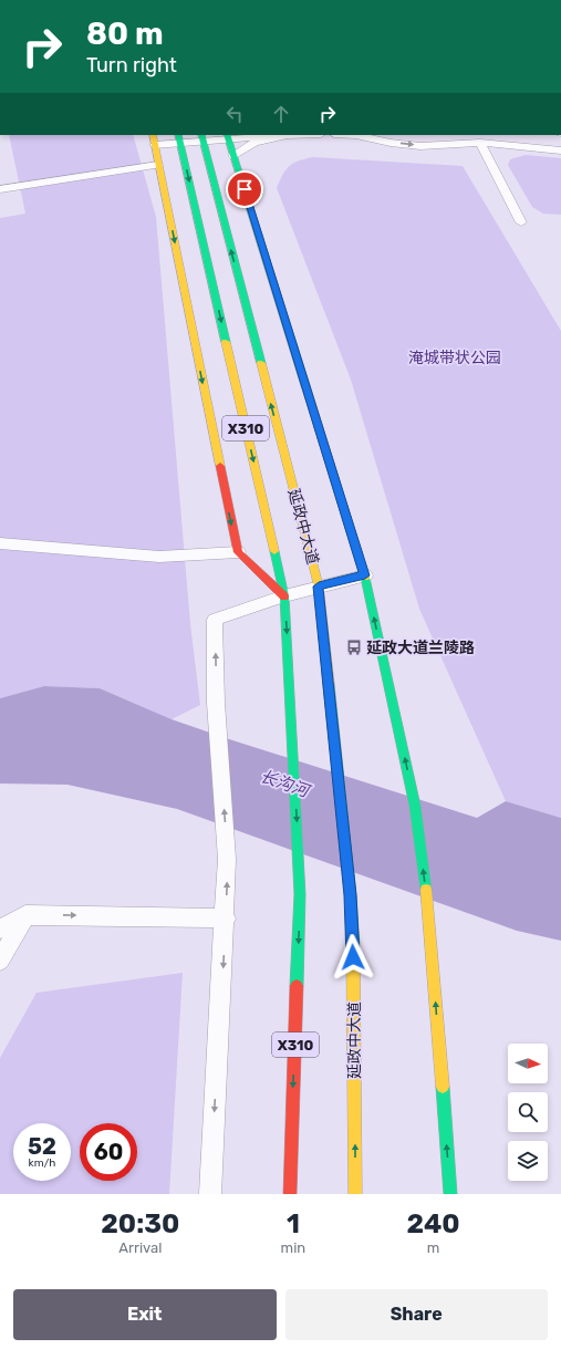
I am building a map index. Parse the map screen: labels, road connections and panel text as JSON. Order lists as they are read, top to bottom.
{
  "streets": {
    "main road": ["X310", "延政中大道"]
  },
  "water": ["长沟河"],
  "parks": ["淹城带状公园"],
  "places": {
    "bus stop": ["延政大道兰陵路"]
  },
  "north": "right",
  "page": {
    "turn": ["80 m", "Turn right"],
    "speed": "52 km/h",
    "limit": "60",
    "eta": [
      "20:30",
      "Arrival",
      "1",
      "min",
      "240",
      "m"
    ],
    "buttons": ["Exit", "Share"]
  }
}
